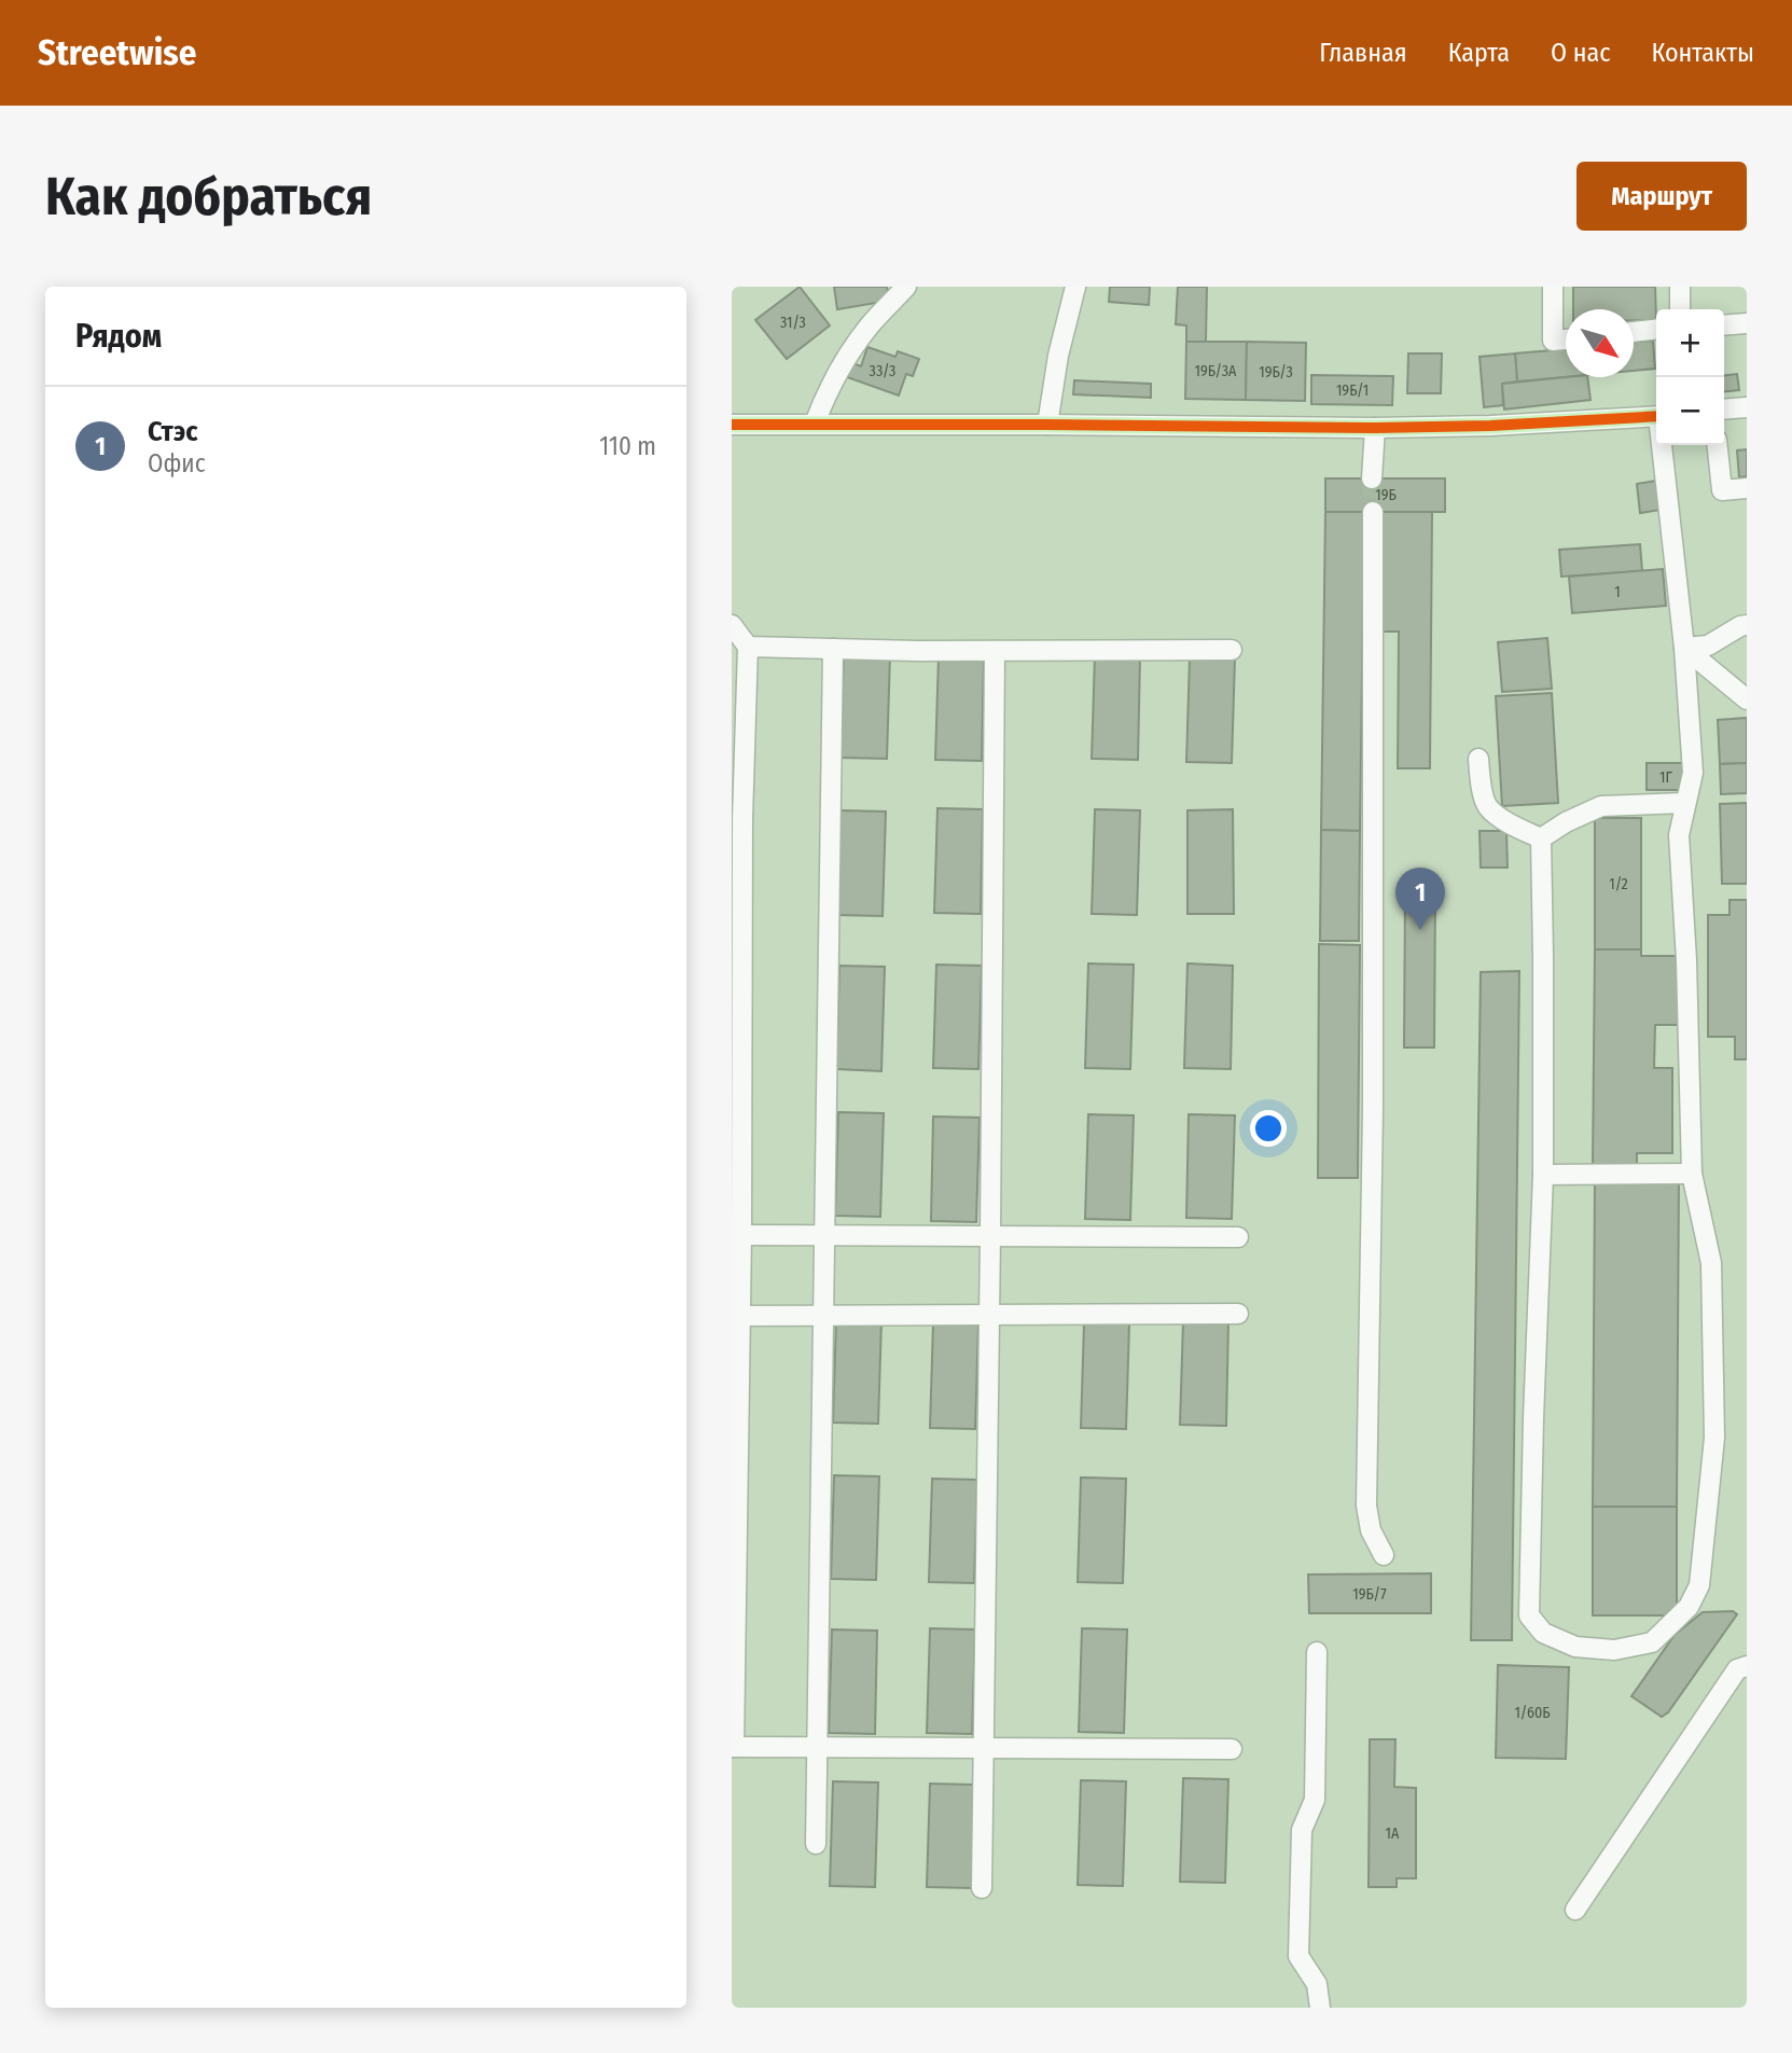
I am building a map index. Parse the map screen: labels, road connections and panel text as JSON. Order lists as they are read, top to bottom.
{
  "house_numbers": [
    "31/3",
    "33/3",
    "19Б/3А",
    "19Б/3",
    "19Б/1",
    "19Б",
    "1",
    "1Г",
    "1/2",
    "19Б/7",
    "1/60Б",
    "1А"
  ],
  "north": "bottom right",
  "page": {
    "header": "Streetwise",
    "nav": [
      "Главная",
      "Карта",
      "О нас",
      "Контакты"
    ],
    "buttons": "Маршрут",
    "title": "Как добраться",
    "heading": "Рядом",
    "map_buttons": ["+", "−"],
    "list": [
      {
        "mark": "1",
        "name": "Стэс",
        "note": "Офис",
        "value": "110 m"
      }
    ],
    "pins": "1"
  }
}
